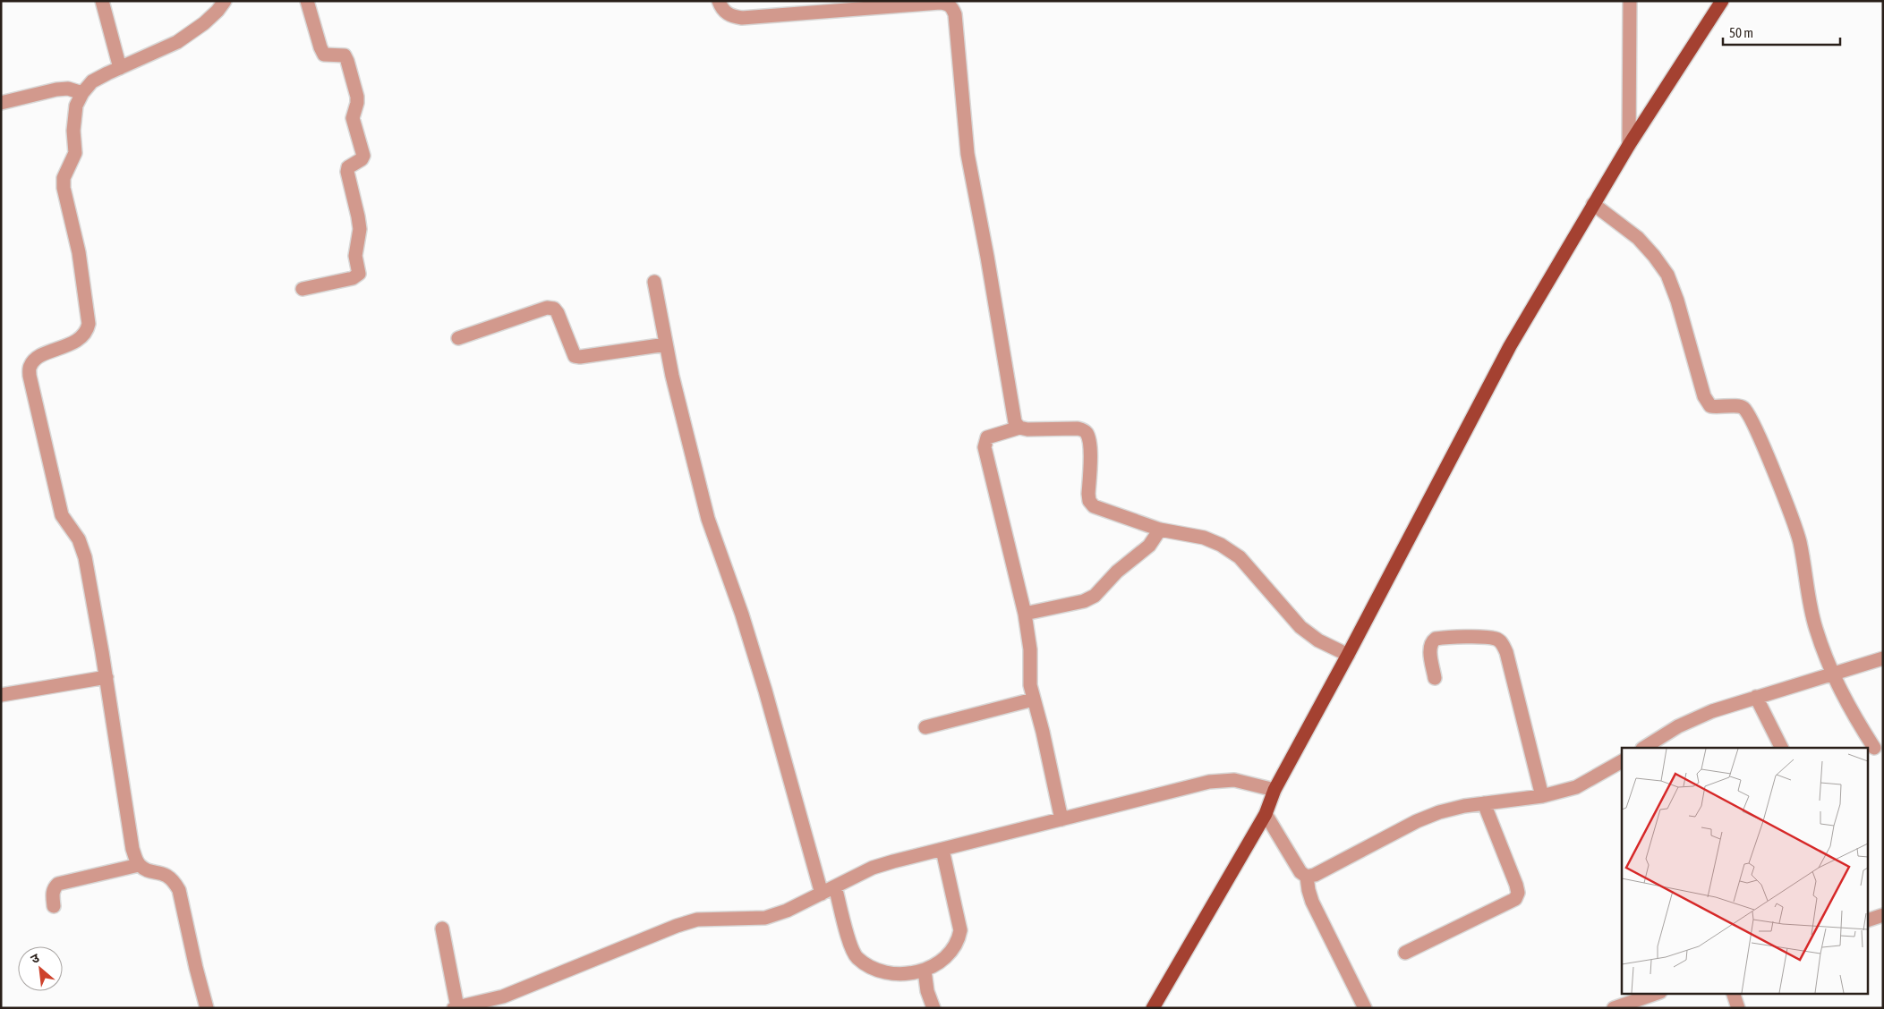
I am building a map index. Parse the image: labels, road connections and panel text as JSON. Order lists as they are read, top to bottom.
{
  "scale_bar": "50 m",
  "north": "top left"
}
